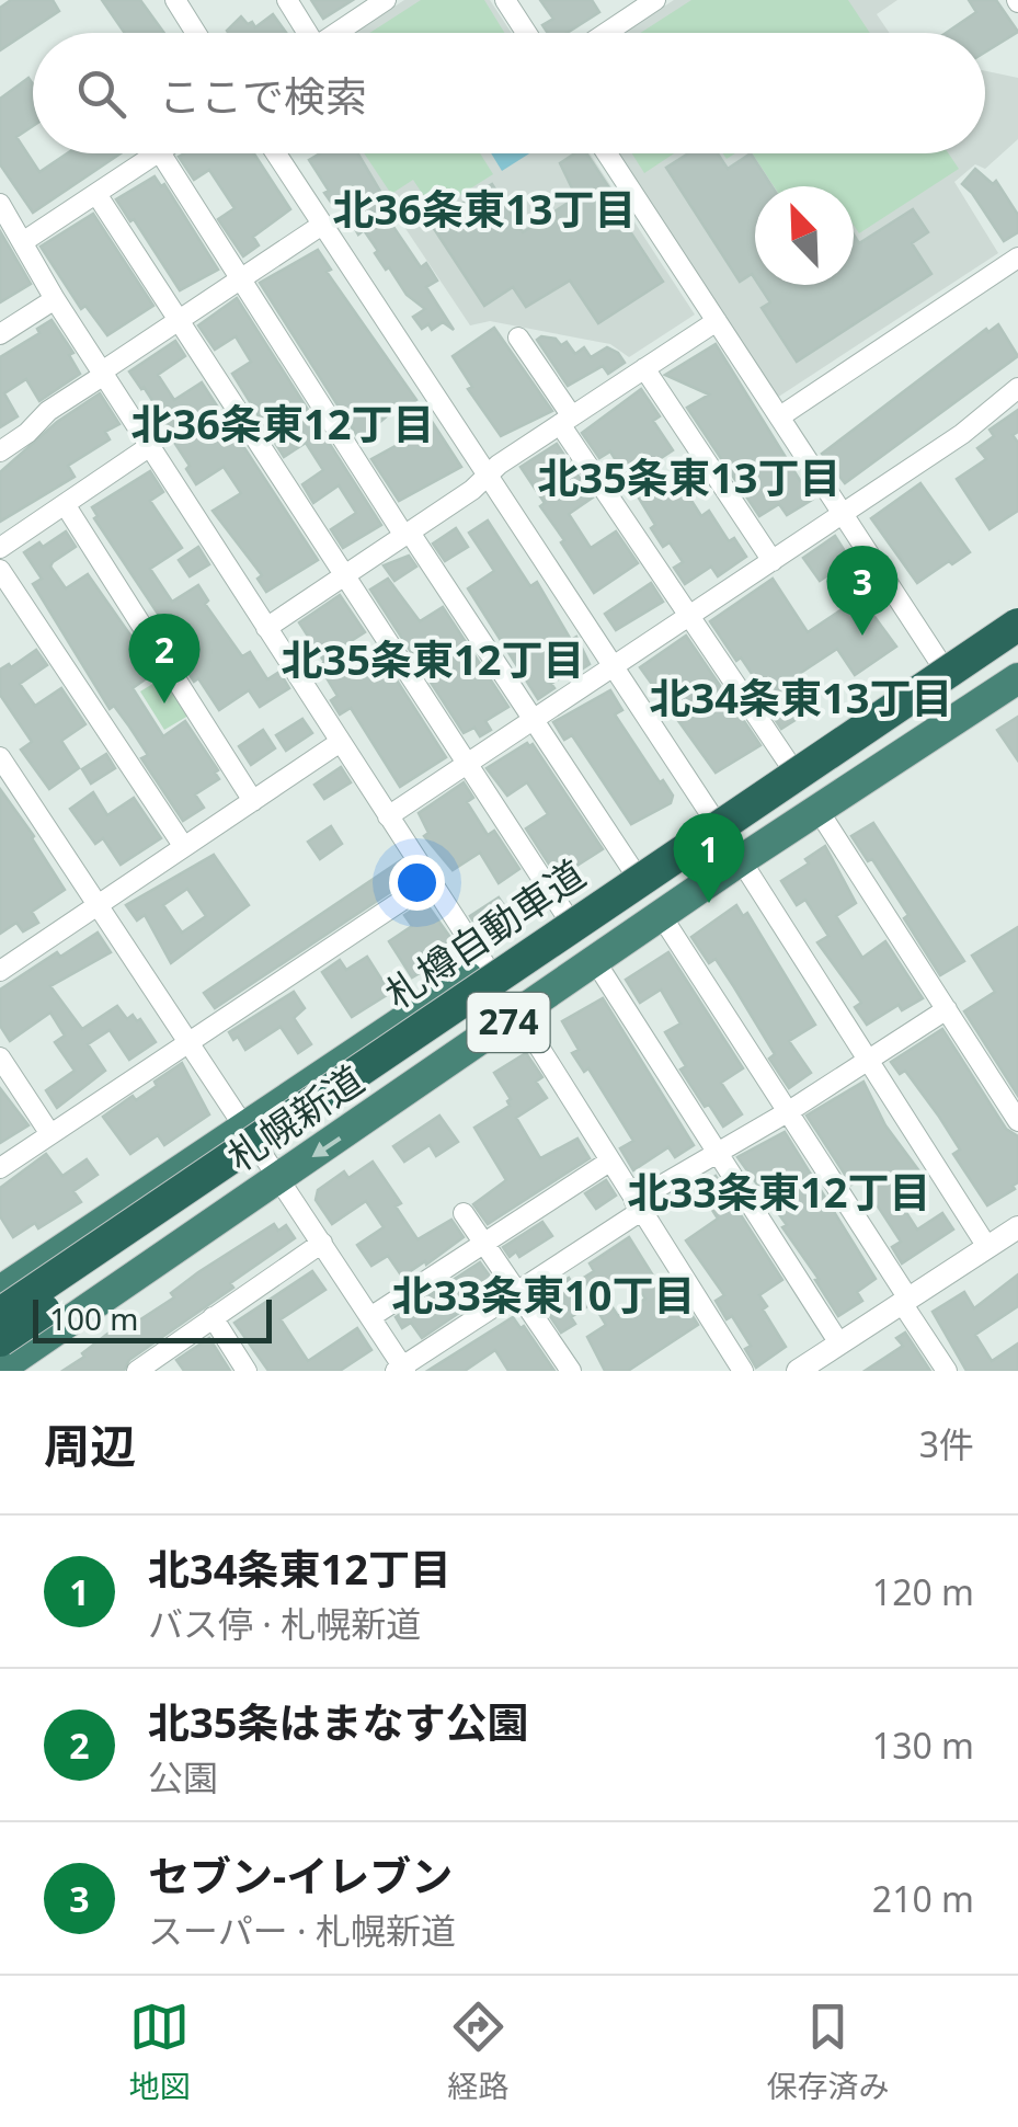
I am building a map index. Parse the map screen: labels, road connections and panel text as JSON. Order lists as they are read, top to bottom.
{
  "streets": {
    "highway": ["札樽自動車道", "274", "札幌新道"]
  },
  "crossings": [
    ["札樽自動車道", "札幌新道"]
  ],
  "districts": [
    "北36条東13丁目",
    "北36条東12丁目",
    "北35条東13丁目",
    "北35条東12丁目",
    "北34条東13丁目",
    "北33条東12丁目",
    "北33条東10丁目"
  ],
  "scale_bar": "100 m",
  "north": "top left",
  "page": {
    "search": "ここで検索",
    "pins": ["3", "2", "1"],
    "scale": "100 m",
    "heading": ["周辺", "3件"],
    "list": [
      {
        "mark": "1",
        "name": "北34条東12丁目",
        "note": "バス停 · 札幌新道",
        "value": "120 m"
      },
      {
        "mark": "2",
        "name": "北35条はまなす公園",
        "note": "公園",
        "value": "130 m"
      },
      {
        "mark": "3",
        "name": "セブン-イレブン",
        "note": "スーパー · 札幌新道",
        "value": "210 m"
      }
    ],
    "nav": ["地図", "経路", "保存済み"]
  }
}
